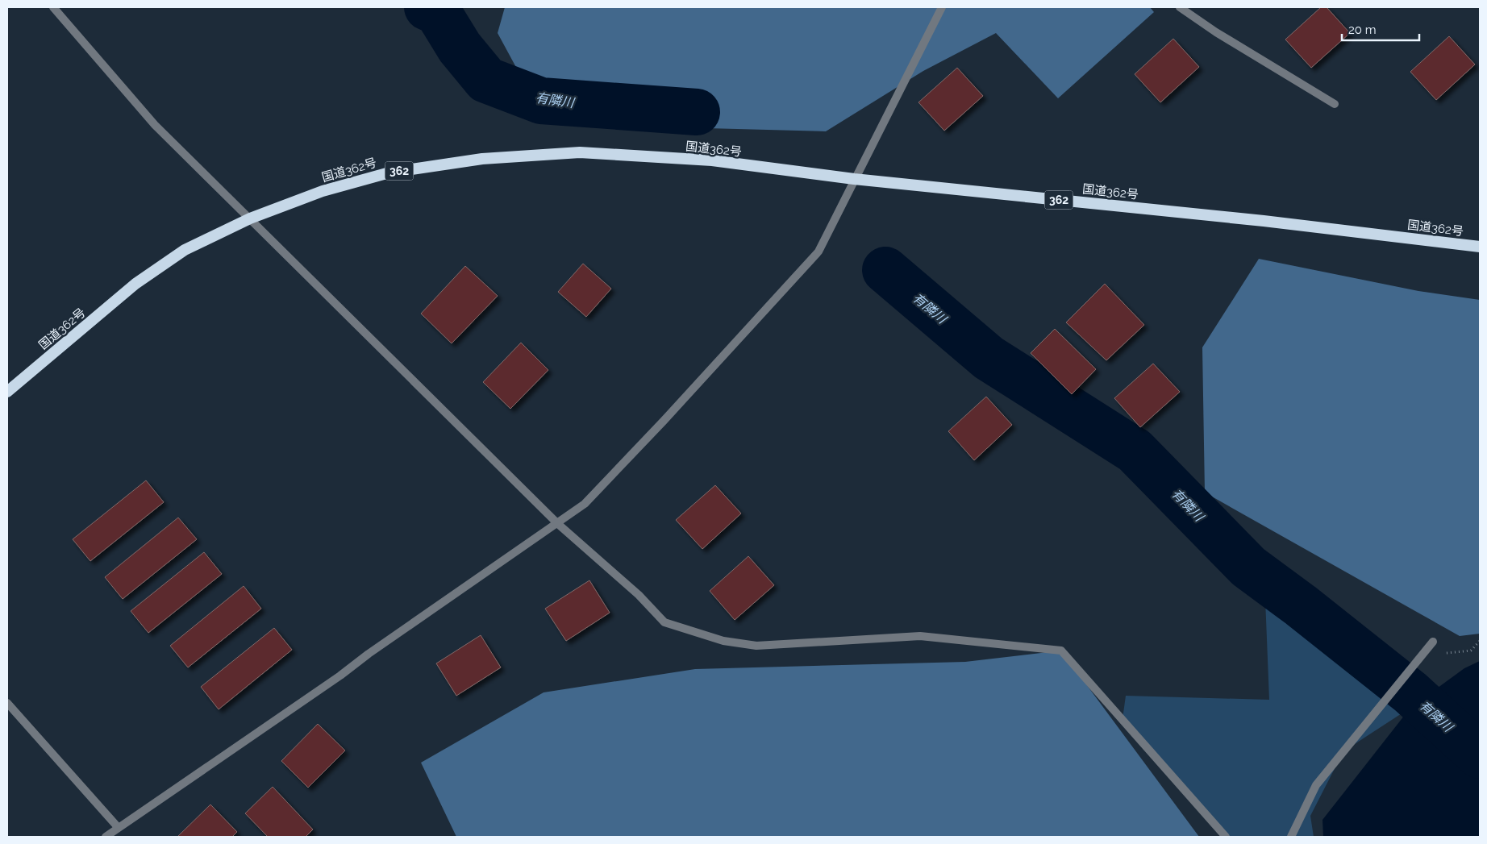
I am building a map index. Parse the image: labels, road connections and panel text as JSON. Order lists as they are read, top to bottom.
{
  "streets": {
    "highway": ["国道362号", "362"]
  },
  "water": ["有隣川"],
  "scale_bar": "20 m"
}
